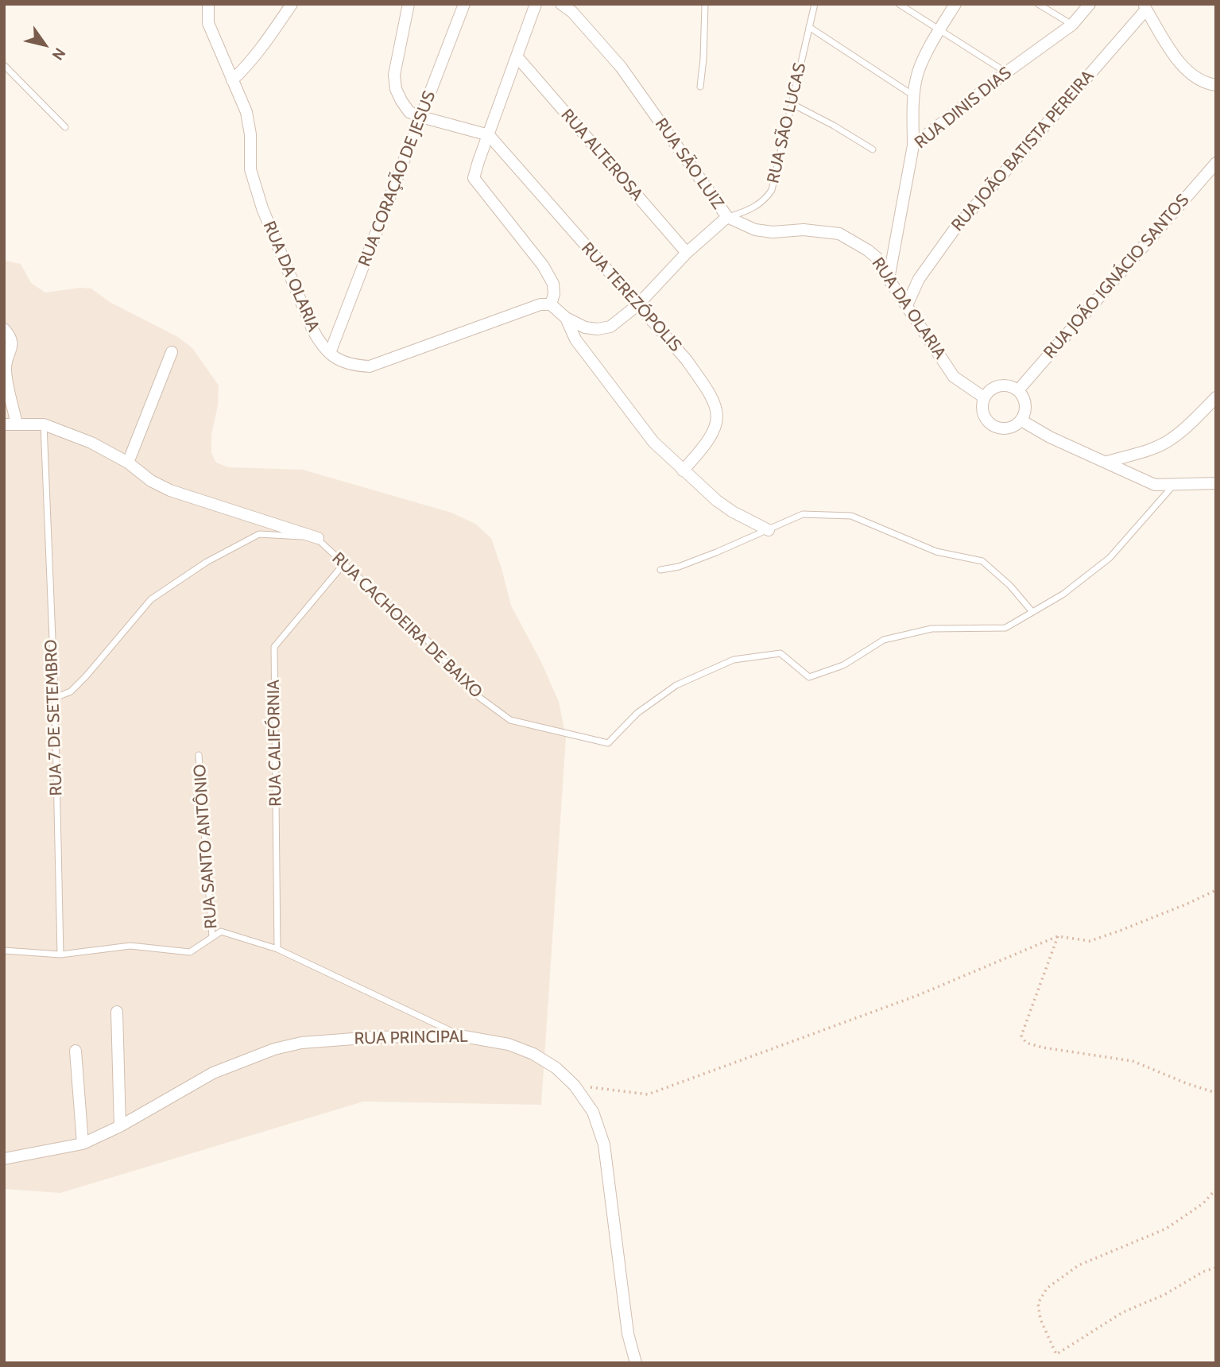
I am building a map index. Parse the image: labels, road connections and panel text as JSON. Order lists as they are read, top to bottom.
{
  "streets": {
    "street": [
      "RUA DINIS DIAS",
      "RUA JOÃO BATISTA PEREIRA",
      "RUA ALTEROSA",
      "RUA SÃO LUIZ",
      "RUA CORAÇÃO DE JESUS",
      "RUA DA OLARIA",
      "RUA JOÃO IGNÁCIO SANTOS",
      "RUA TEREZÓPOLIS",
      "RUA PRINCIPAL"
    ],
    "lane": [
      "RUA SÃO LUCAS",
      "RUA CACHOEIRA DE BAIXO",
      "RUA 7 DE SETEMBRO",
      "RUA CALIFÓRNIA",
      "RUA SANTO ANTÔNIO"
    ]
  },
  "crossings": [
    ["RUA DINIS DIAS", "RUA DA OLARIA"],
    ["RUA SÃO LUCAS", "RUA SÃO LUIZ"],
    ["RUA SÃO LUCAS", "RUA DA OLARIA"],
    ["RUA JOÃO BATISTA PEREIRA", "RUA DA OLARIA"],
    ["RUA ALTEROSA", "RUA SÃO LUIZ"],
    ["RUA SÃO LUIZ", "RUA DA OLARIA"],
    ["RUA SÃO LUIZ", "RUA TEREZÓPOLIS"],
    ["RUA CORAÇÃO DE JESUS", "RUA DA OLARIA"],
    ["RUA DA OLARIA", "RUA JOÃO IGNÁCIO SANTOS"],
    ["RUA CACHOEIRA DE BAIXO", "RUA 7 DE SETEMBRO"],
    ["RUA CACHOEIRA DE BAIXO", "RUA CALIFÓRNIA"]
  ],
  "north": "bottom right"
}
